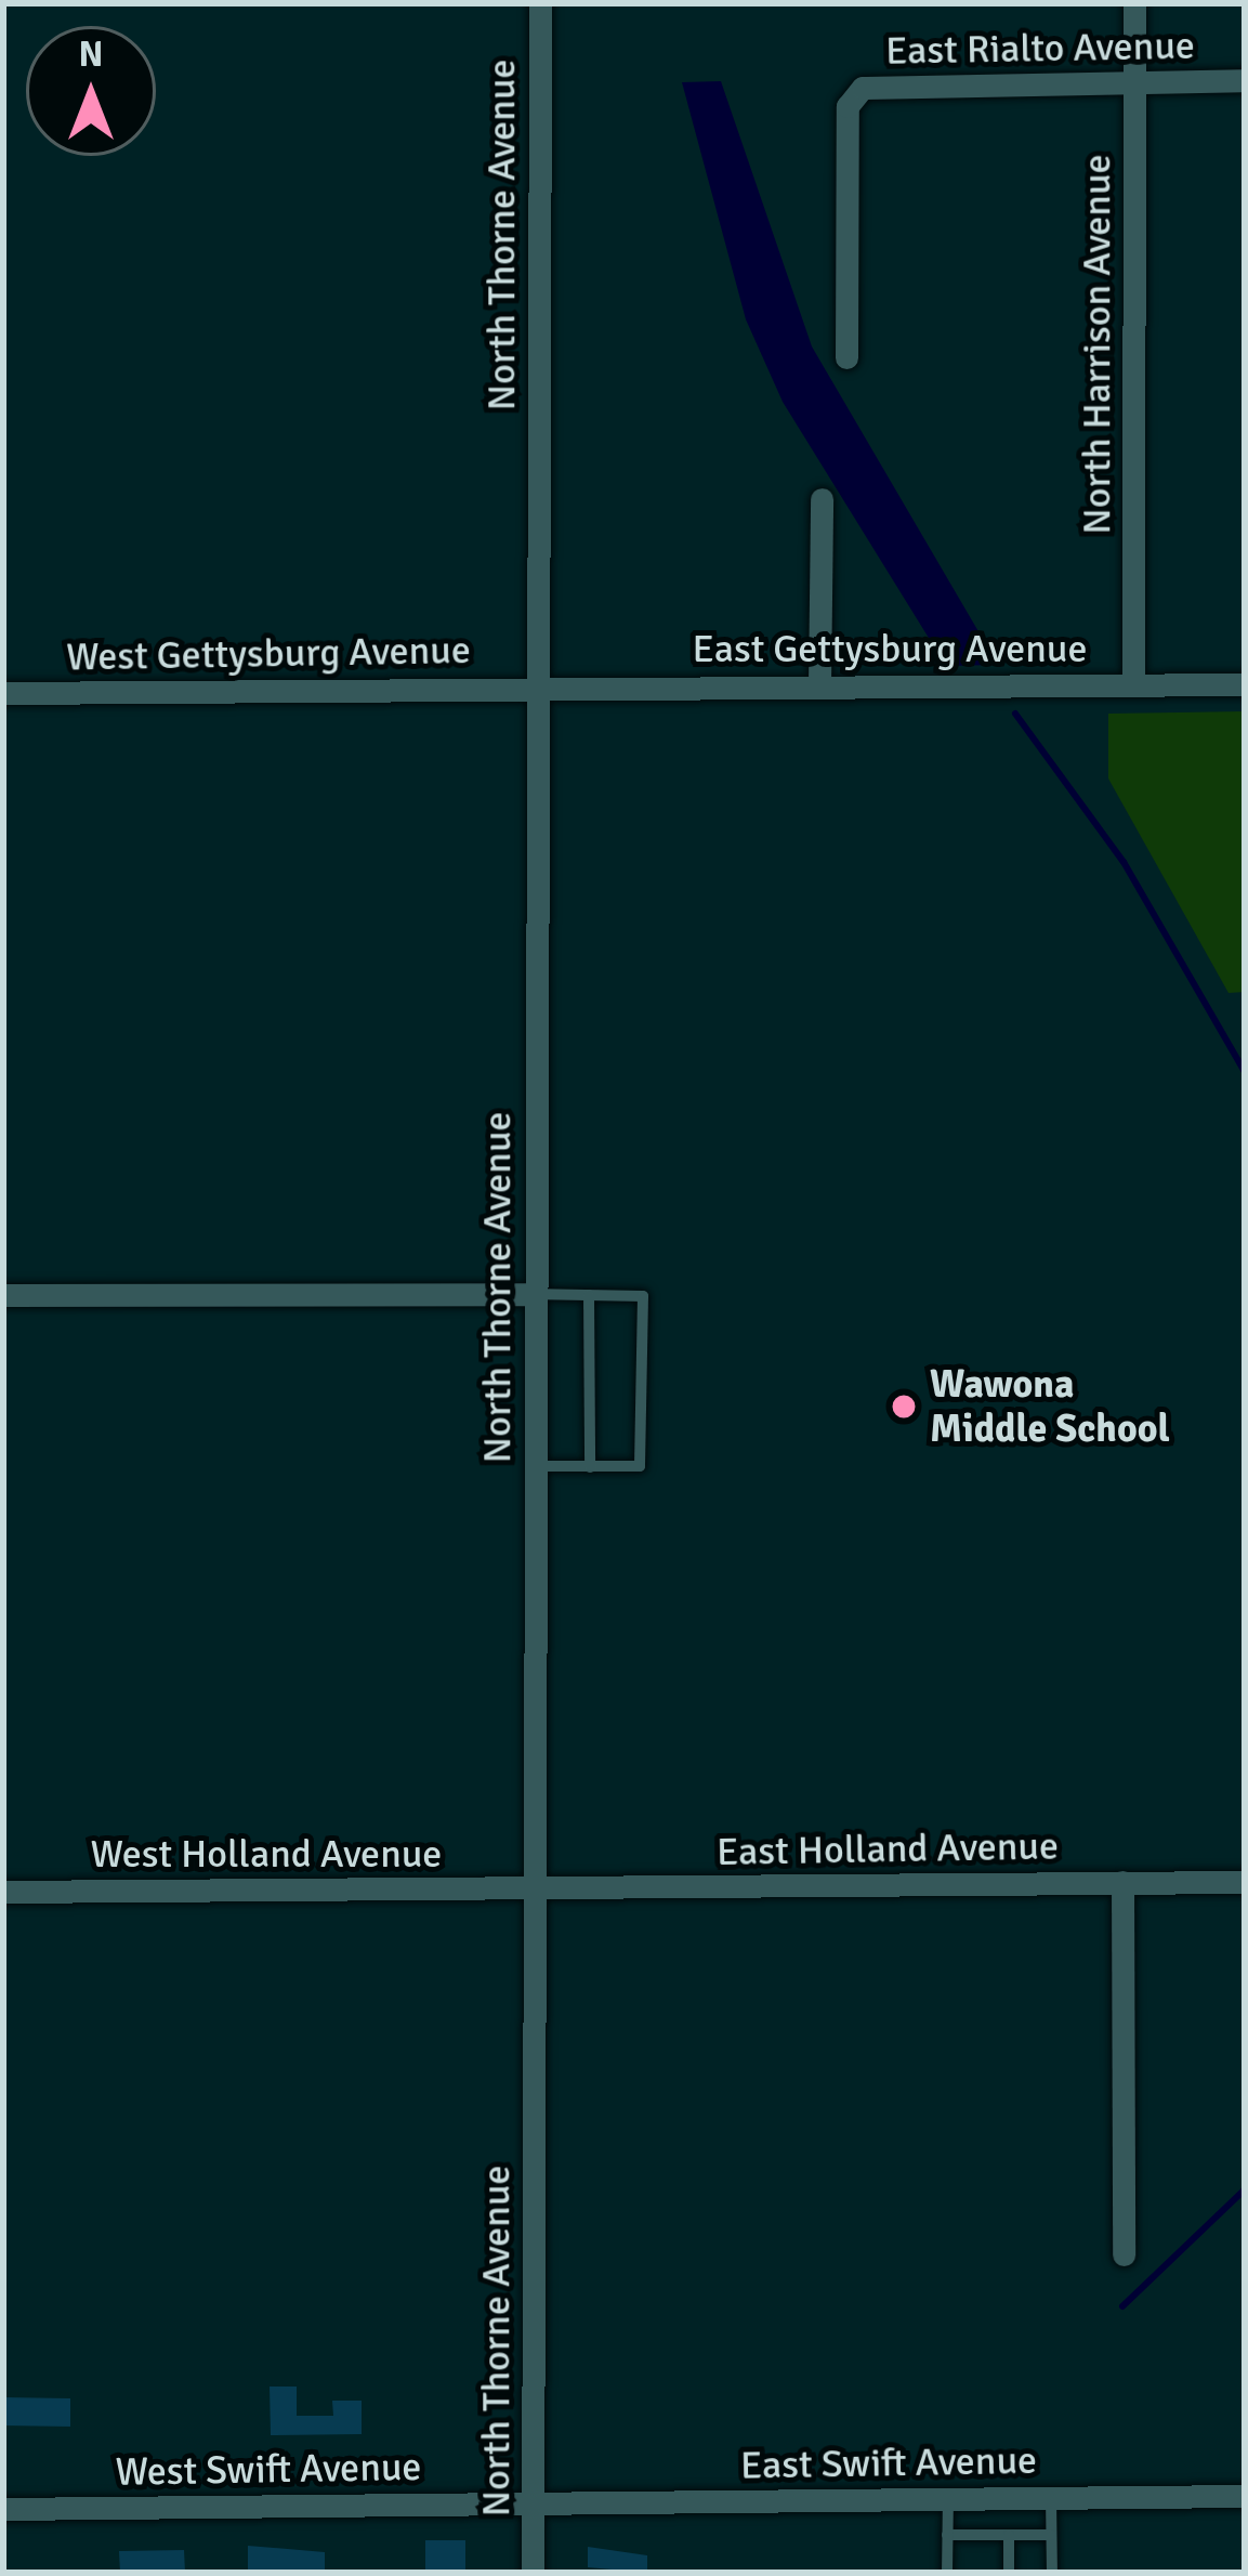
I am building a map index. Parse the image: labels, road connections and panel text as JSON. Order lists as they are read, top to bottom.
{
  "streets": {
    "street": [
      "East Rialto Avenue",
      "North Thorne Avenue",
      "North Harrison Avenue",
      "East Gettysburg Avenue",
      "West Gettysburg Avenue",
      "East Holland Avenue",
      "West Holland Avenue",
      "East Swift Avenue",
      "West Swift Avenue"
    ]
  },
  "crossings": [
    ["East Rialto Avenue", "North Harrison Avenue"],
    ["North Thorne Avenue", "East Gettysburg Avenue"],
    ["North Thorne Avenue", "West Gettysburg Avenue"],
    ["North Thorne Avenue", "East Holland Avenue"],
    ["North Thorne Avenue", "West Holland Avenue"],
    ["North Thorne Avenue", "East Swift Avenue"],
    ["North Thorne Avenue", "West Swift Avenue"],
    ["North Harrison Avenue", "East Gettysburg Avenue"],
    ["East Gettysburg Avenue", "West Gettysburg Avenue"],
    ["East Holland Avenue", "West Holland Avenue"],
    ["East Swift Avenue", "West Swift Avenue"]
  ],
  "places": ["Wawona Middle School"],
  "north": "top"
}
